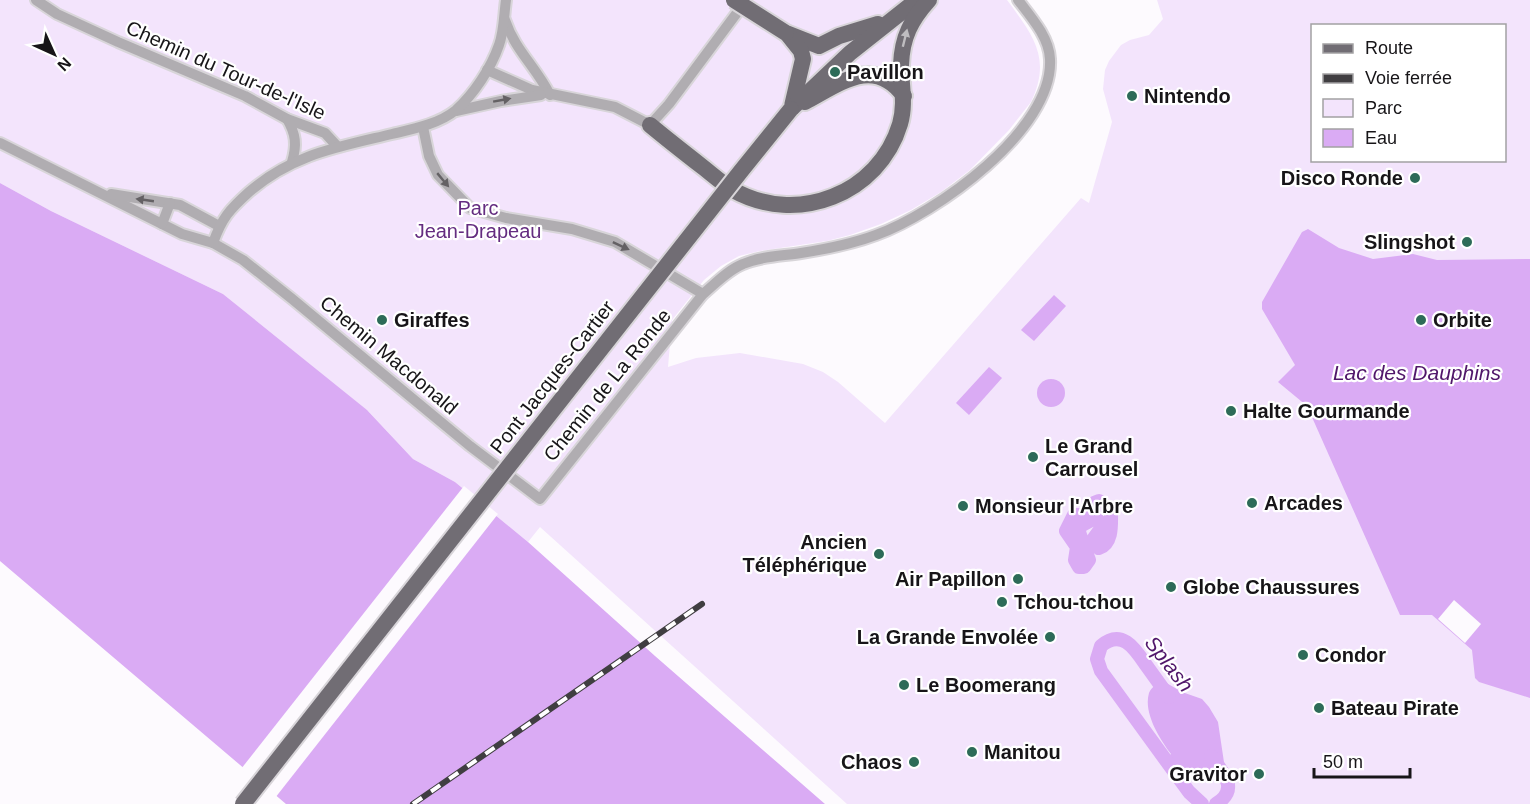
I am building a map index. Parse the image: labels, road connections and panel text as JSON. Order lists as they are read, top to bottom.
{
  "streets": {
    "main road": ["Pont Jacques-Cartier"],
    "street": ["Chemin du Tour-de-l'Isle", "Chemin Macdonald", "Chemin de La Ronde"]
  },
  "crossings": [
    ["Chemin Macdonald", "Chemin de La Ronde"]
  ],
  "water": ["Lac des Dauphins", "Splash"],
  "parks": ["Parc Jean-Drapeau"],
  "places": [
    "Pavillon",
    "Nintendo",
    "Disco Ronde",
    "Slingshot",
    "Giraffes",
    "Orbite",
    "Halte Gourmande",
    "Le Grand Carrousel",
    "Arcades",
    "Monsieur l'Arbre",
    "Ancien Téléphérique",
    "Air Papillon",
    "Globe Chaussures",
    "Tchou-tchou",
    "La Grande Envolée",
    "Condor",
    "Le Boomerang",
    "Bateau Pirate",
    "Manitou",
    "Chaos",
    "Gravitor"
  ],
  "legend": [
    "Route",
    "Voie ferrée",
    "Parc",
    "Eau"
  ],
  "scale_bar": "50 m",
  "north": "bottom right"
}
